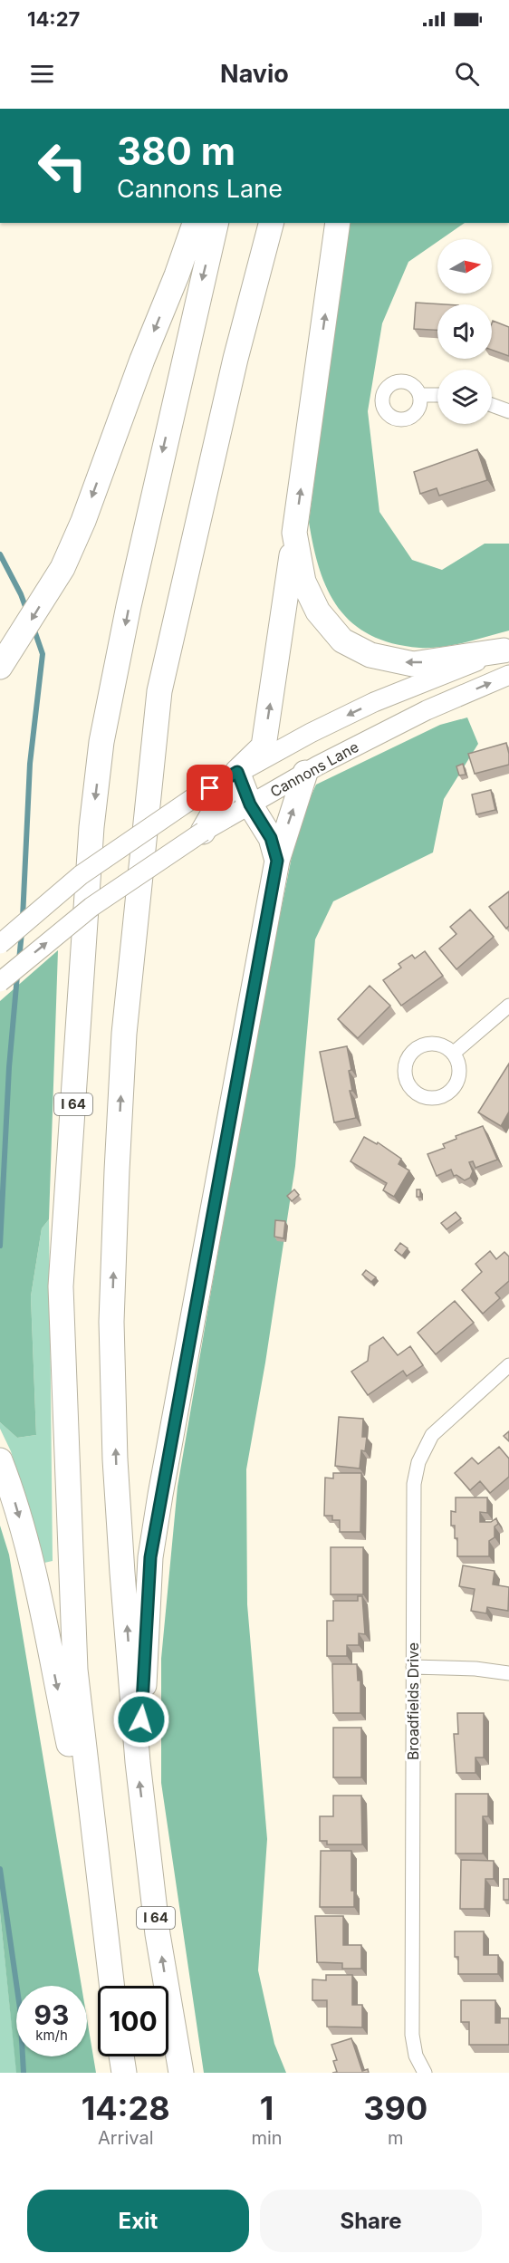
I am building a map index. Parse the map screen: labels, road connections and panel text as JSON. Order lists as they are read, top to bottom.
{
  "streets": {
    "highway": ["I 64"],
    "main road": ["Cannons Lane"],
    "street": ["Broadfields Drive"]
  },
  "north": "right",
  "page": {
    "status": "14:27",
    "header": "Navio",
    "turn": ["380 m", "Cannons Lane"],
    "speed": "93 km/h",
    "limit": "100",
    "eta": [
      "14:28",
      "Arrival",
      "1",
      "min",
      "390",
      "m"
    ],
    "buttons": ["Exit", "Share"]
  }
}
